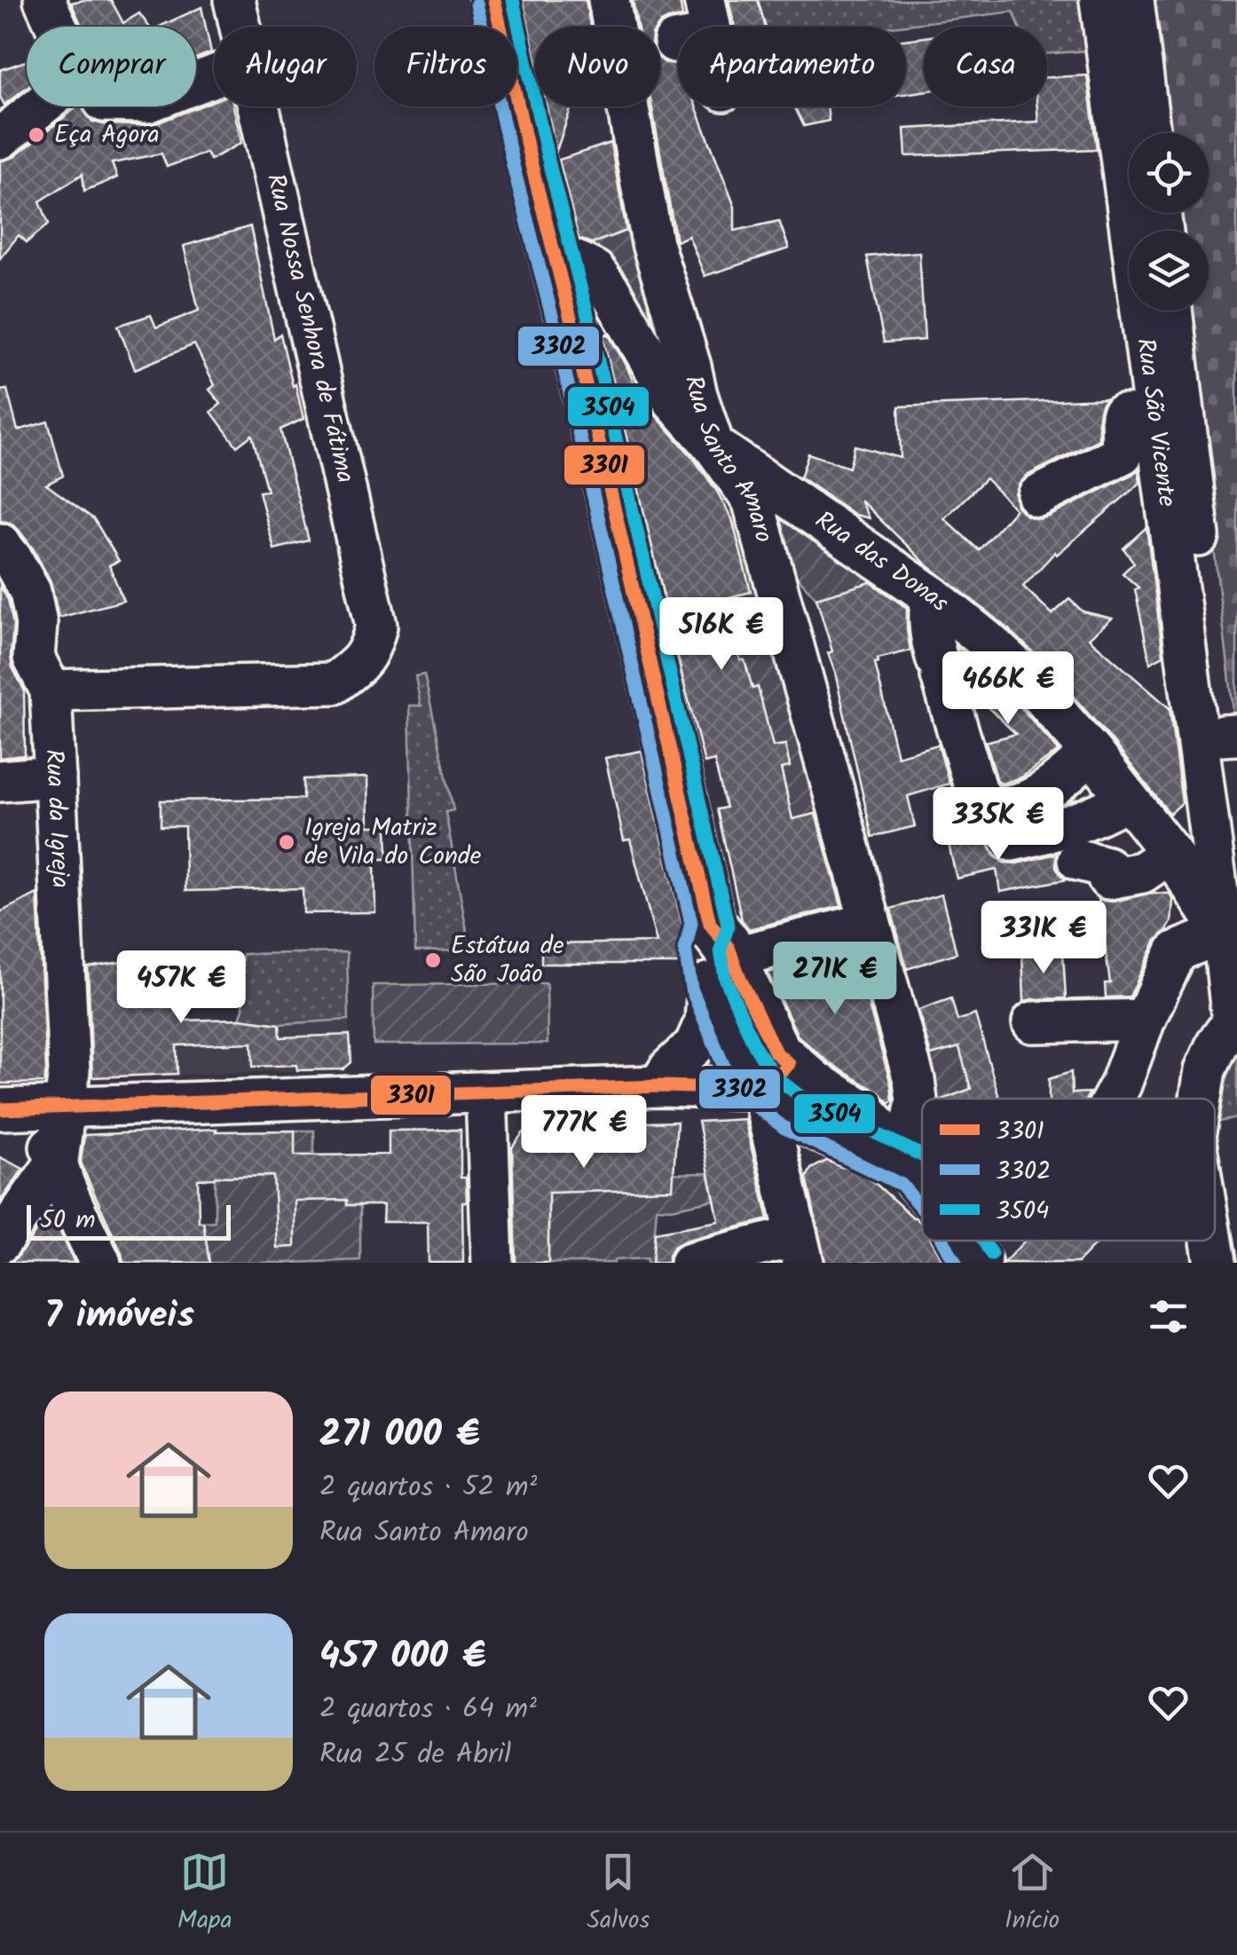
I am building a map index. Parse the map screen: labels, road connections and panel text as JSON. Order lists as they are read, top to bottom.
{
  "streets": {
    "street": [
      "Rua Nossa Senhora de Fátima",
      "Rua São Vicente",
      "Rua Santo Amaro",
      "Rua das Donas",
      "Rua da Igreja"
    ]
  },
  "crossings": [
    ["Rua Nossa Senhora de Fátima", "Rua da Igreja"],
    ["Rua Santo Amaro", "Rua das Donas"]
  ],
  "places": ["Eça Agora", "Igreja Matriz de Vila do Conde", "Estátua de São João"],
  "lines": ["transit line 3301", "transit line 3504", "transit line 3302"],
  "legend": ["3301", "3302", "3504"],
  "scale_bar": "50 m",
  "page": {
    "chip": [
      "Comprar",
      "Alugar",
      "Filtros",
      "Novo",
      "Apartamento",
      "Casa"
    ],
    "price": [
      "516K €",
      "466K €",
      "335K €",
      "331K €",
      "271K €",
      "457K €",
      "777K €"
    ],
    "scale": "50 m",
    "heading": "7 imóveis",
    "list": [
      {
        "name": "271 000 €",
        "note": "2 quartos · 52 m² · Rua Santo Amaro"
      },
      {
        "name": "457 000 €",
        "note": "2 quartos · 64 m² · Rua 25 de Abril"
      }
    ],
    "tabs": ["Mapa", "Salvos", "Início"]
  }
}
